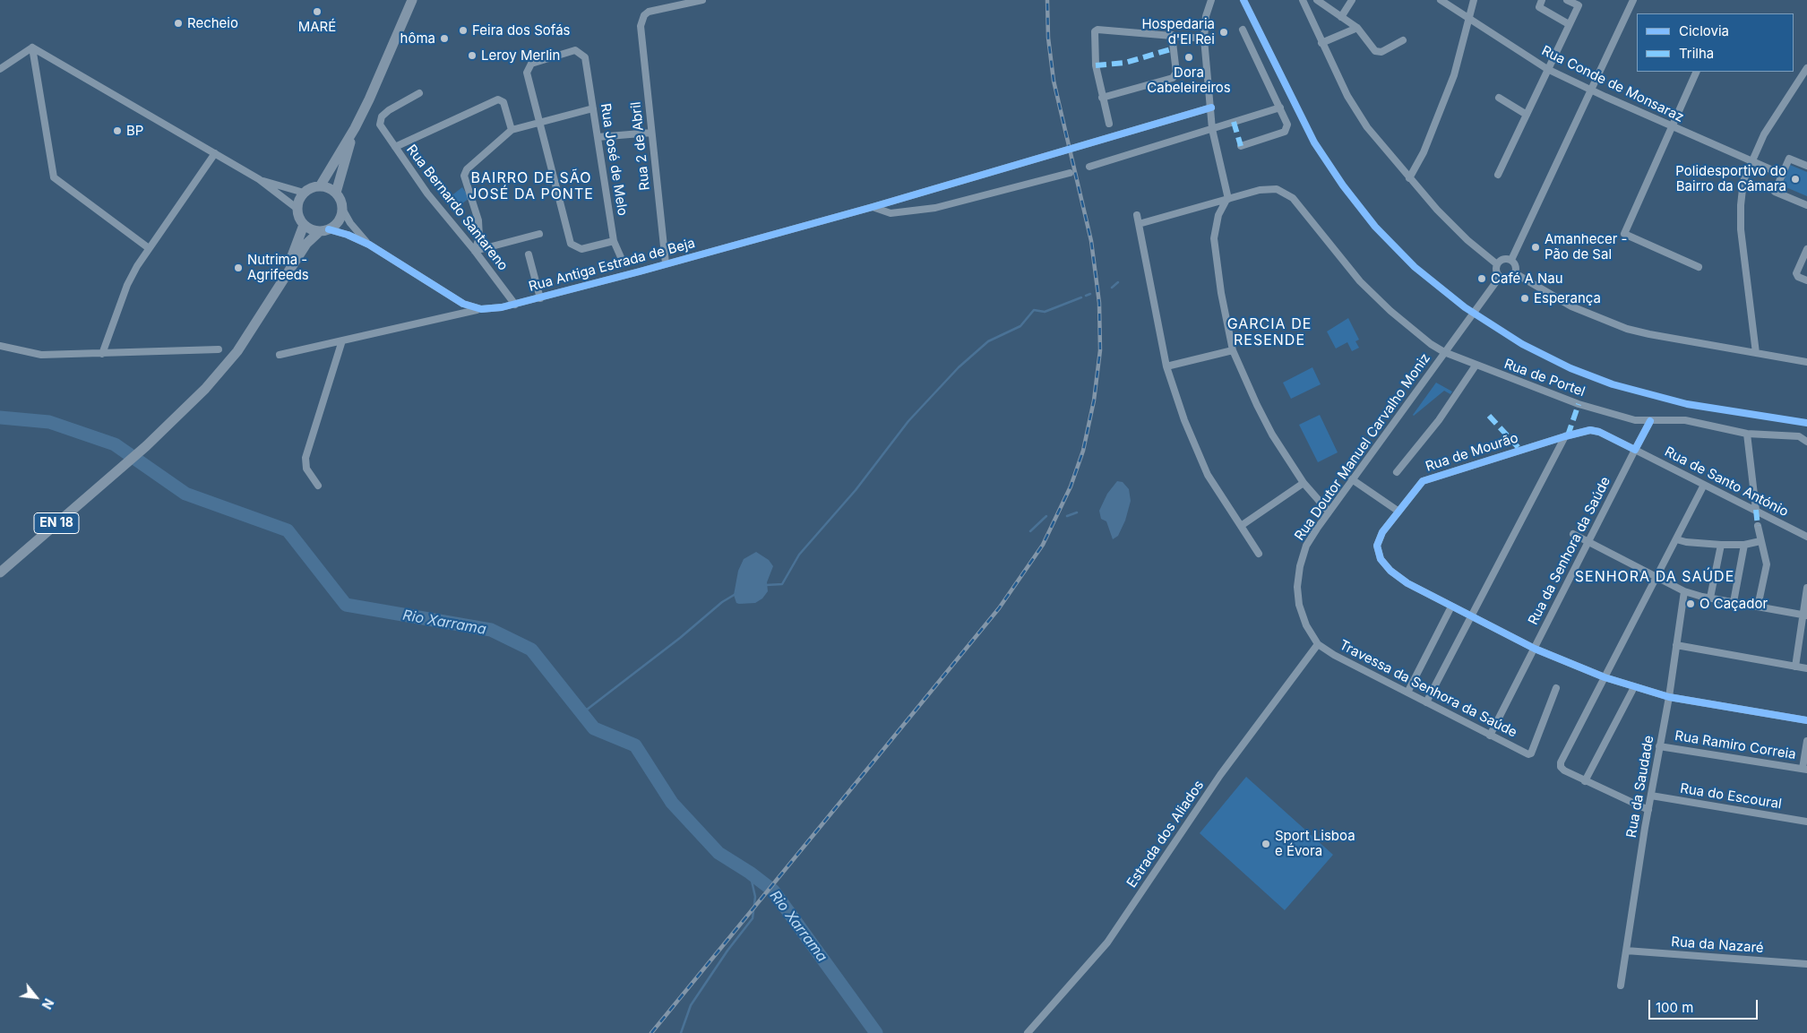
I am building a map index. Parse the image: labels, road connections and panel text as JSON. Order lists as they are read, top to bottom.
{
  "streets": {
    "main road": ["EN 18"],
    "street": [
      "Rua Conde de Monsaraz",
      "Rua 2 de Abril",
      "Rua José de Melo",
      "Rua Bernardo Santareno",
      "Rua Antiga Estrada de Beja",
      "Rua de Portel",
      "Rua Doutor Manuel Carvalho Moniz",
      "Rua de Mourão",
      "Rua de Santo António",
      "Rua da Senhora da Saúde",
      "Travessa da Senhora da Saúde",
      "Rua Ramiro Correia",
      "Rua da Saudade",
      "Rua do Escoural",
      "Estrada dos Aliados",
      "Rua da Nazaré"
    ]
  },
  "crossings": [
    ["Rua 2 de Abril", "Rua Antiga Estrada de Beja"],
    ["Rua Bernardo Santareno", "Rua Antiga Estrada de Beja"],
    ["Rua de Portel", "Rua Doutor Manuel Carvalho Moniz"],
    ["Rua de Portel", "Rua da Senhora da Saúde"],
    ["Rua Doutor Manuel Carvalho Moniz", "Travessa da Senhora da Saúde"],
    ["Rua Doutor Manuel Carvalho Moniz", "Estrada dos Aliados"],
    ["Rua de Mourão", "Rua de Santo António"],
    ["Rua de Mourão", "Rua da Senhora da Saúde"],
    ["Rua de Mourão", "Rua da Saudade"],
    ["Rua de Santo António", "Rua da Senhora da Saúde"],
    ["Rua da Senhora da Saúde", "Travessa da Senhora da Saúde"],
    ["Travessa da Senhora da Saúde", "Estrada dos Aliados"],
    ["Rua Ramiro Correia", "Rua da Saudade"],
    ["Rua da Saudade", "Rua do Escoural"],
    ["Rua da Saudade", "Rua da Nazaré"]
  ],
  "districts": ["BAIRRO DE SÃO JOSÉ DA PONTE", "GARCIA DE RESENDE", "SENHORA DA SAÚDE"],
  "water": ["Rio Xarrama"],
  "places": [
    "MARÉ",
    "Recheio",
    "Feira dos Sofás",
    "Hospedaria d'El Rei",
    "hôma",
    "Leroy Merlin",
    "Dora Cabeleireiros",
    "BP",
    "Polidesportivo do Bairro da Câmara",
    "Amanhecer - Pão de Sal",
    "Nutrima - Agrifeeds",
    "Café A Nau",
    "Esperança",
    "O Caçador",
    "Sport Lisboa e Évora"
  ],
  "legend": ["Ciclovia", "Trilha"],
  "scale_bar": "100 m",
  "north": "bottom right"
}
